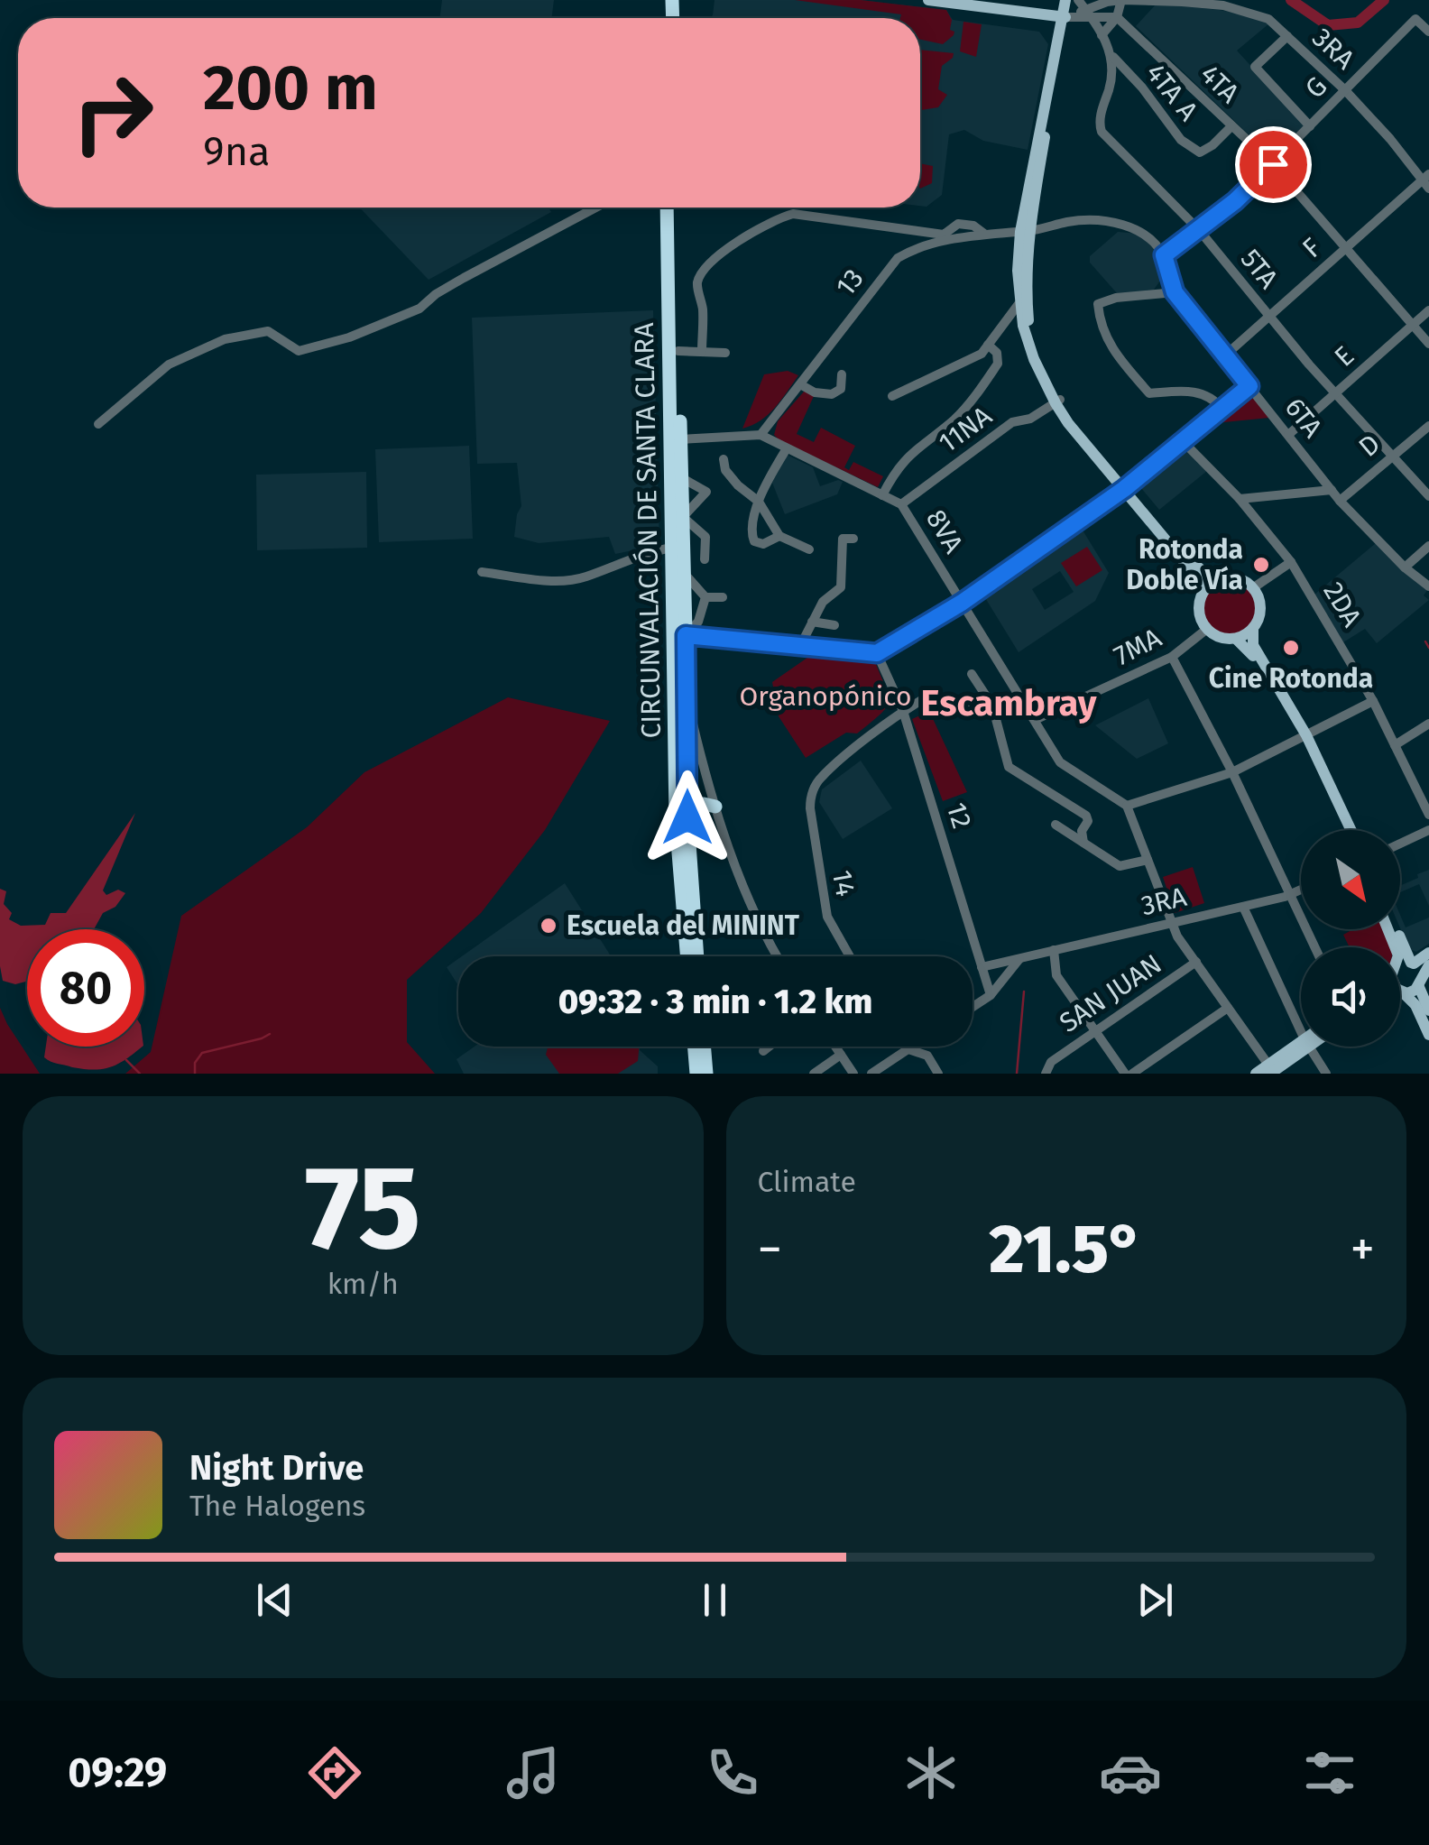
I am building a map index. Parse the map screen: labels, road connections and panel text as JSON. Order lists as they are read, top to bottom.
{
  "streets": {
    "highway": ["CIRCUNVALACIÓN DE SANTA CLARA"],
    "street": [
      "3RA",
      "4TA",
      "G",
      "4TA A",
      "F",
      "5TA",
      "13",
      "E",
      "6TA",
      "11NA",
      "D",
      "8VA",
      "2DA",
      "7MA",
      "12",
      "14",
      "SAN JUAN"
    ]
  },
  "crossings": [
    ["3RA", "G"],
    ["3RA", "F"],
    ["3RA", "12"],
    ["4TA", "G"],
    ["4TA", "4TA A"],
    ["4TA", "F"],
    ["4TA", "E"],
    ["G", "5TA"],
    ["G", "6TA"],
    ["4TA A", "5TA"],
    ["F", "5TA"],
    ["F", "6TA"],
    ["5TA", "E"],
    ["5TA", "D"],
    ["13", "8VA"],
    ["E", "6TA"],
    ["6TA", "D"],
    ["11NA", "8VA"],
    ["CIRCUNVALACIÓN DE SANTA CLARA", "8VA"],
    ["8VA", "7MA"],
    ["12", "14"]
  ],
  "districts": ["Escambray"],
  "parks": ["Organopónico"],
  "places": ["Rotonda Doble Vía", "Cine Rotonda", "Escuela del MININT"],
  "north": "bottom right",
  "page": {
    "turn": ["200 m", "9na"],
    "limit": "80",
    "trip": "09:32 · 3 min · 1.2 km",
    "tile": [
      ["75", "km/h"],
      "Climate"
    ],
    "heat": ["−", "21.5°", "+"],
    "song": ["Night Drive", "The Halogens"],
    "tabs": "09:29"
  }
}
